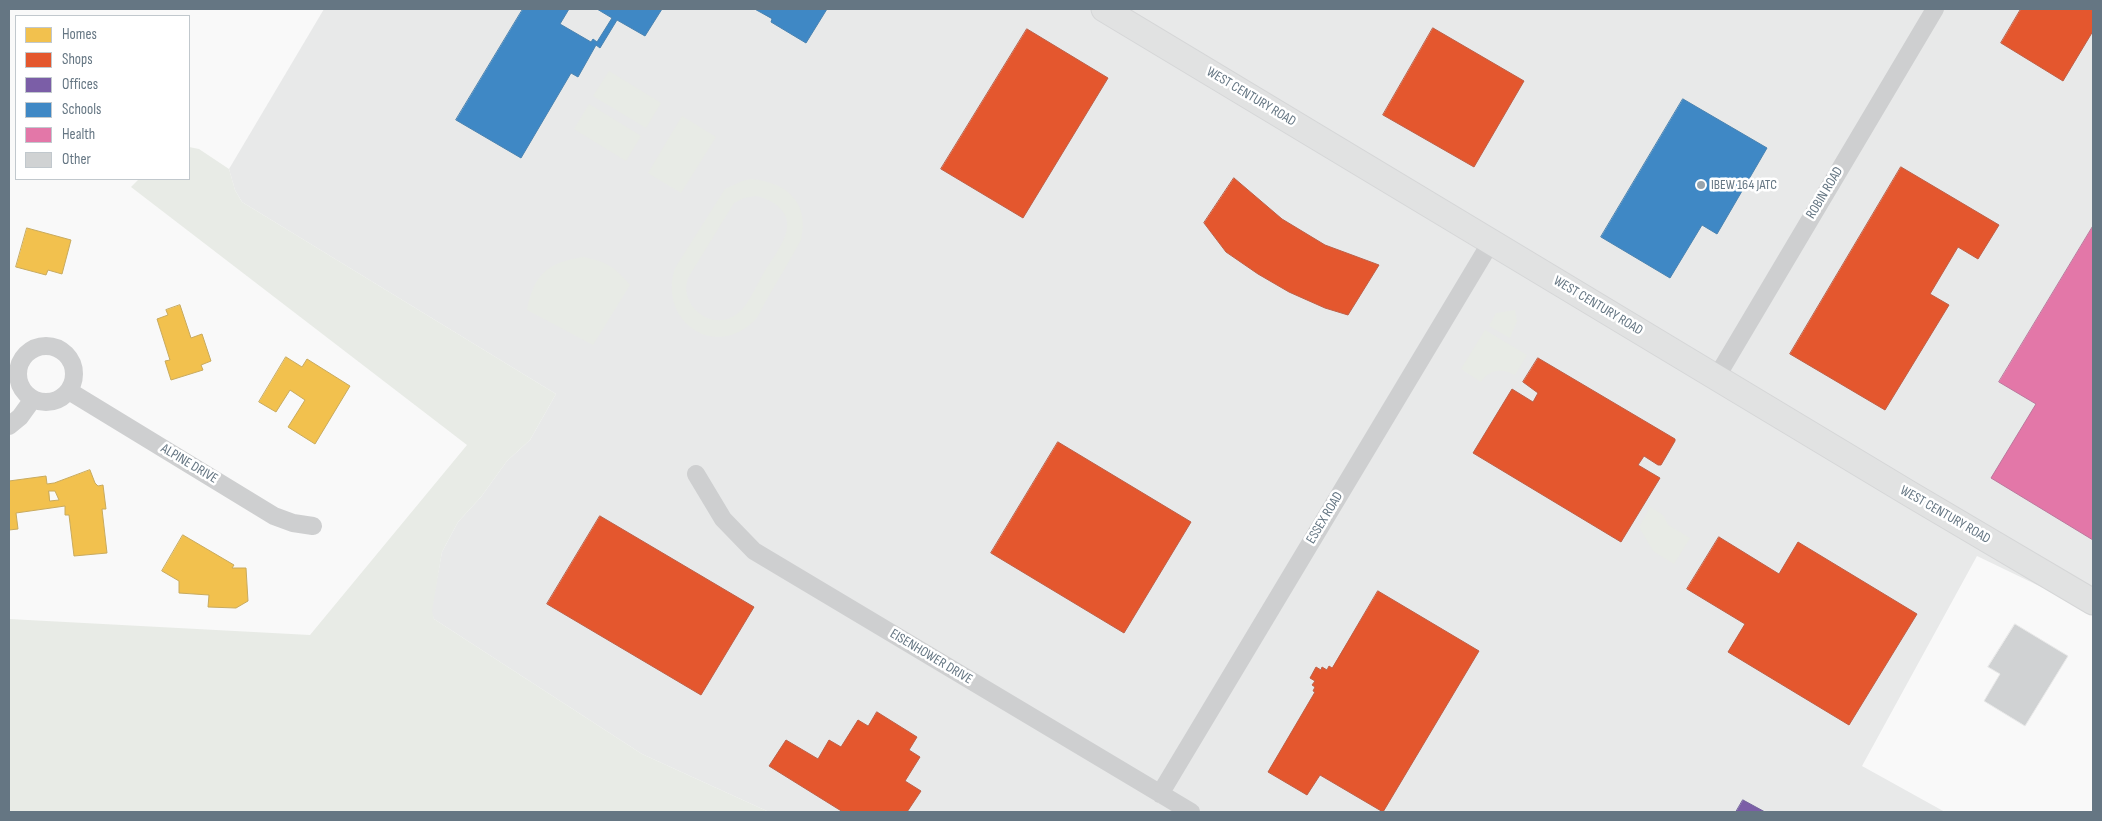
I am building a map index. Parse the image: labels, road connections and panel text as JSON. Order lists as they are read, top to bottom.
{
  "streets": {
    "main road": ["WEST CENTURY ROAD"],
    "street": [
      "ROBIN ROAD",
      "ALPINE DRIVE",
      "ESSEX ROAD",
      "EISENHOWER DRIVE"
    ]
  },
  "crossings": [
    ["WEST CENTURY ROAD", "ROBIN ROAD"],
    ["WEST CENTURY ROAD", "ESSEX ROAD"],
    ["ESSEX ROAD", "EISENHOWER DRIVE"]
  ],
  "places": ["IBEW 164 JATC"],
  "legend": [
    "Homes",
    "Shops",
    "Offices",
    "Schools",
    "Health",
    "Other"
  ]
}
